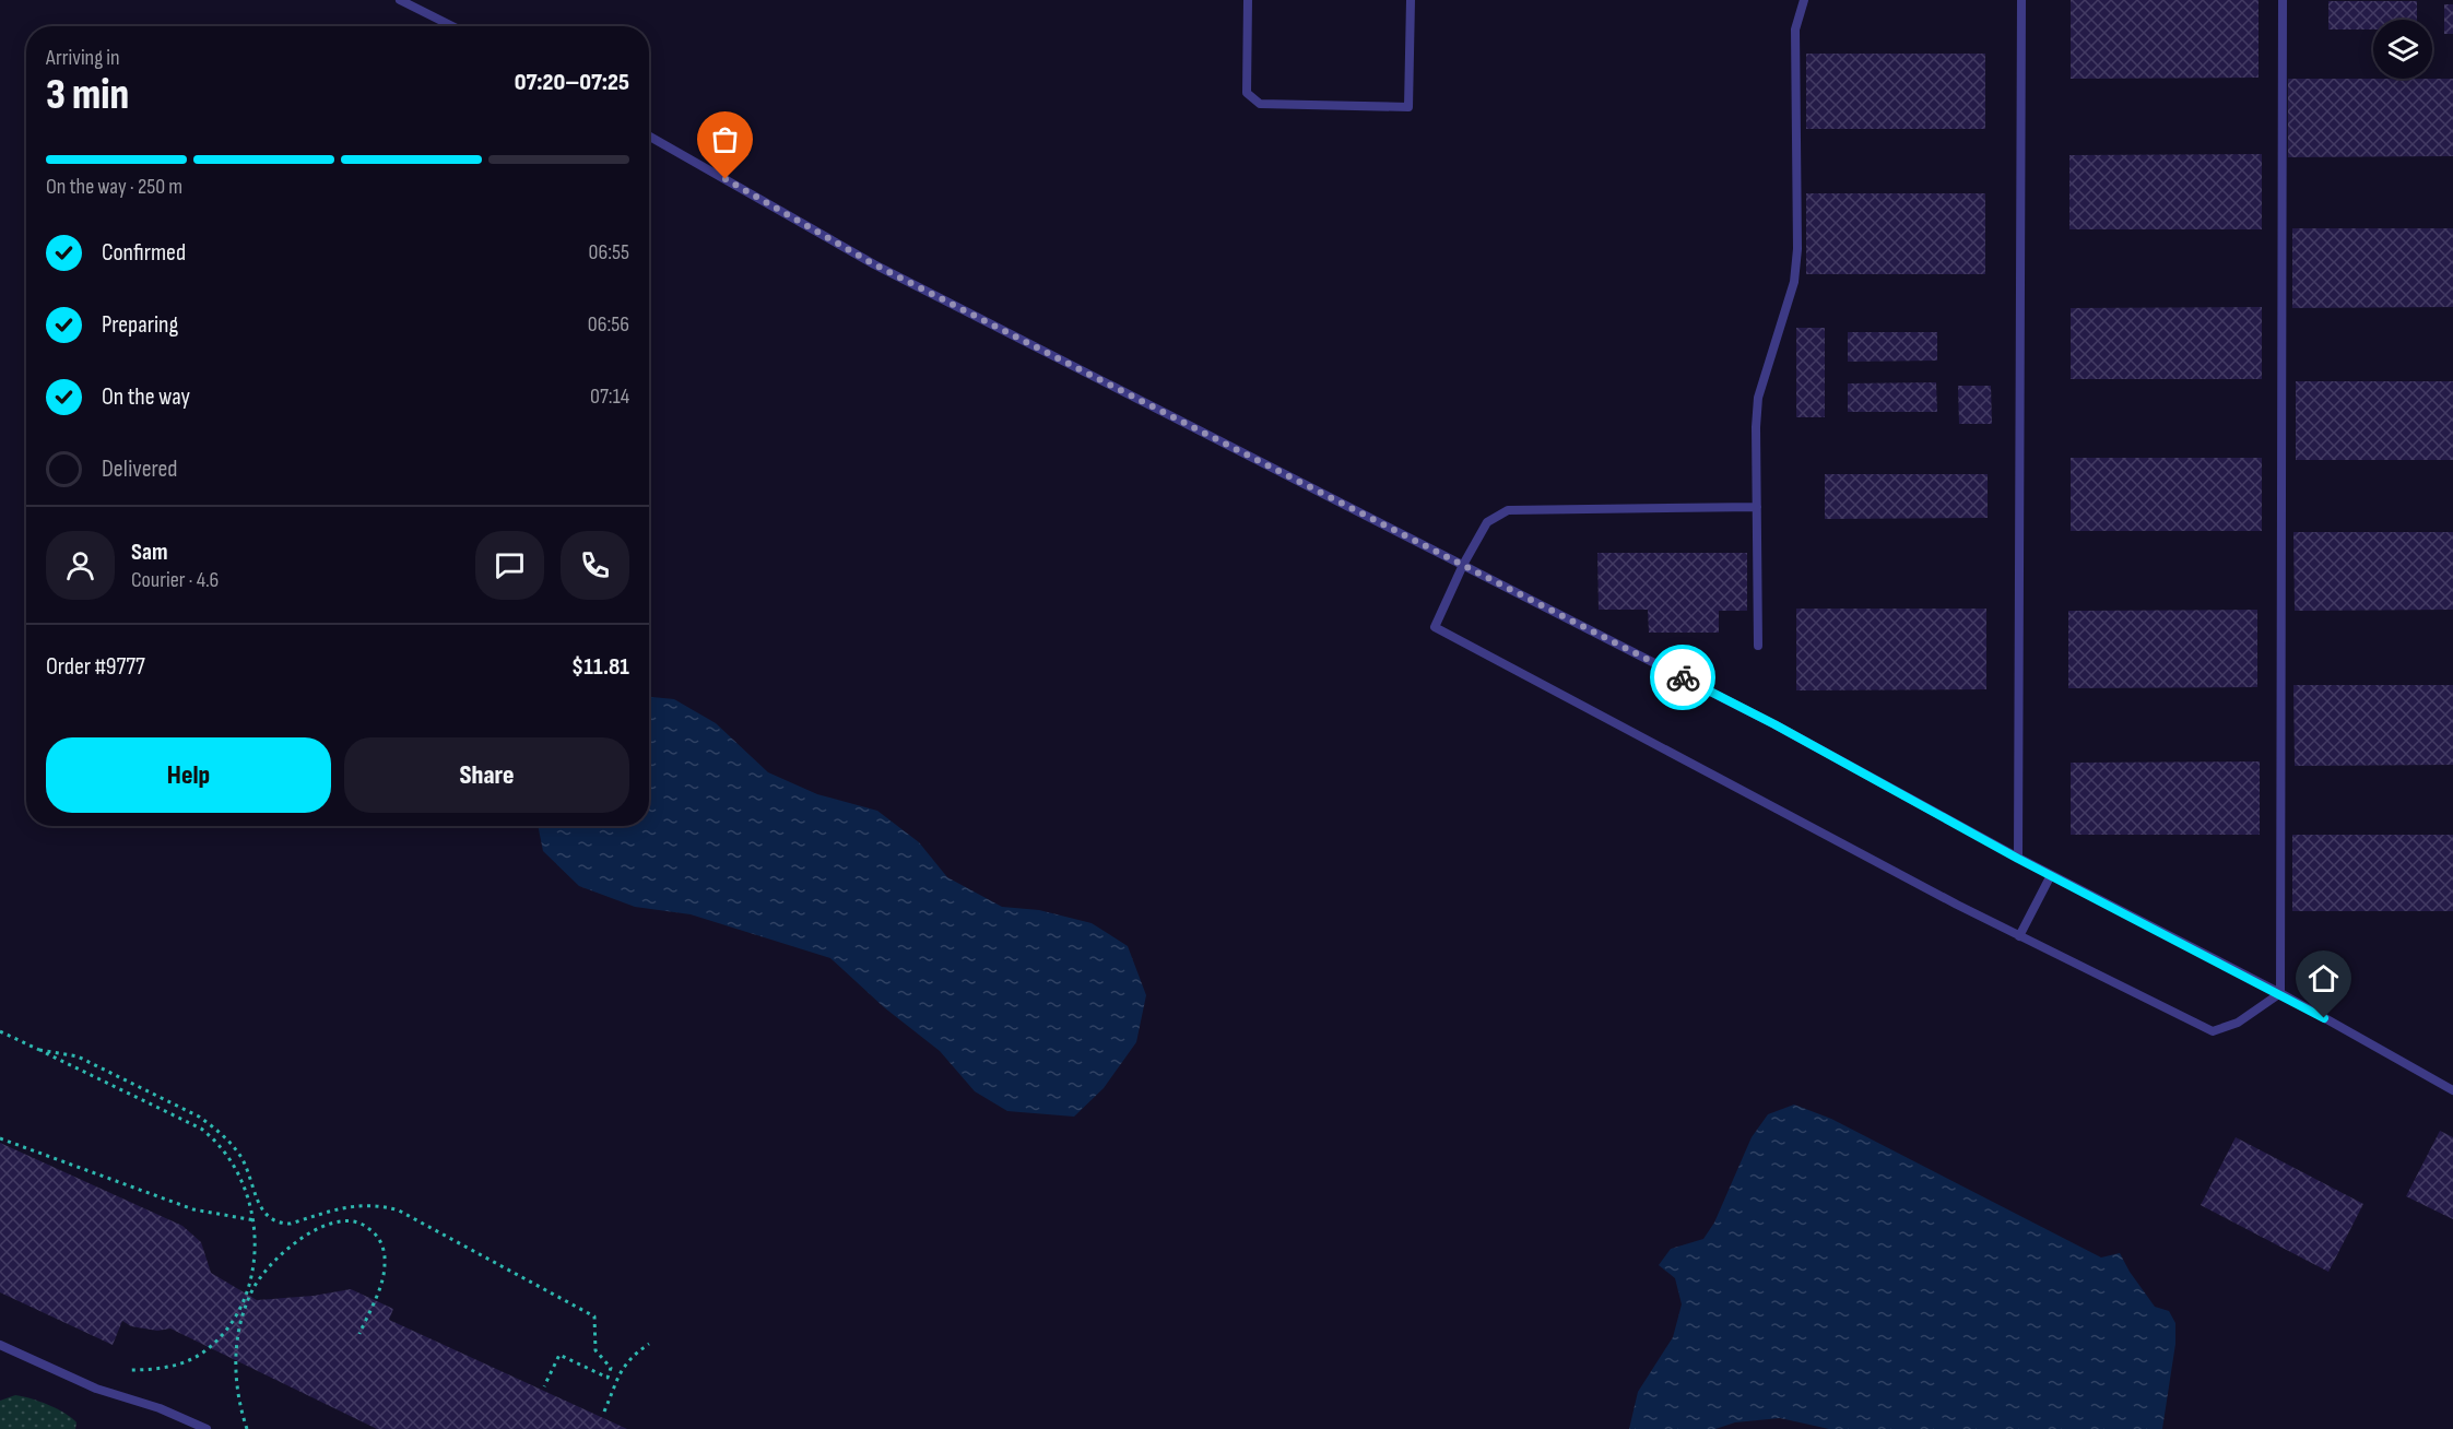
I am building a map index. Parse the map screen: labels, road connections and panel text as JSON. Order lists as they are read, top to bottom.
{
  "page": {
    "heading": ["3 min", "Arriving in", "07:20–07:25"],
    "panel": [
      "Sam",
      "Courier · 4.6",
      "Order #9777",
      "$11.81"
    ],
    "bar": "On the way · 250 m",
    "list": [
      ["Confirmed", "06:55"],
      ["Preparing", "06:56"],
      ["On the way", "07:14"],
      "Delivered"
    ],
    "buttons": ["Help", "Share"]
  }
}
